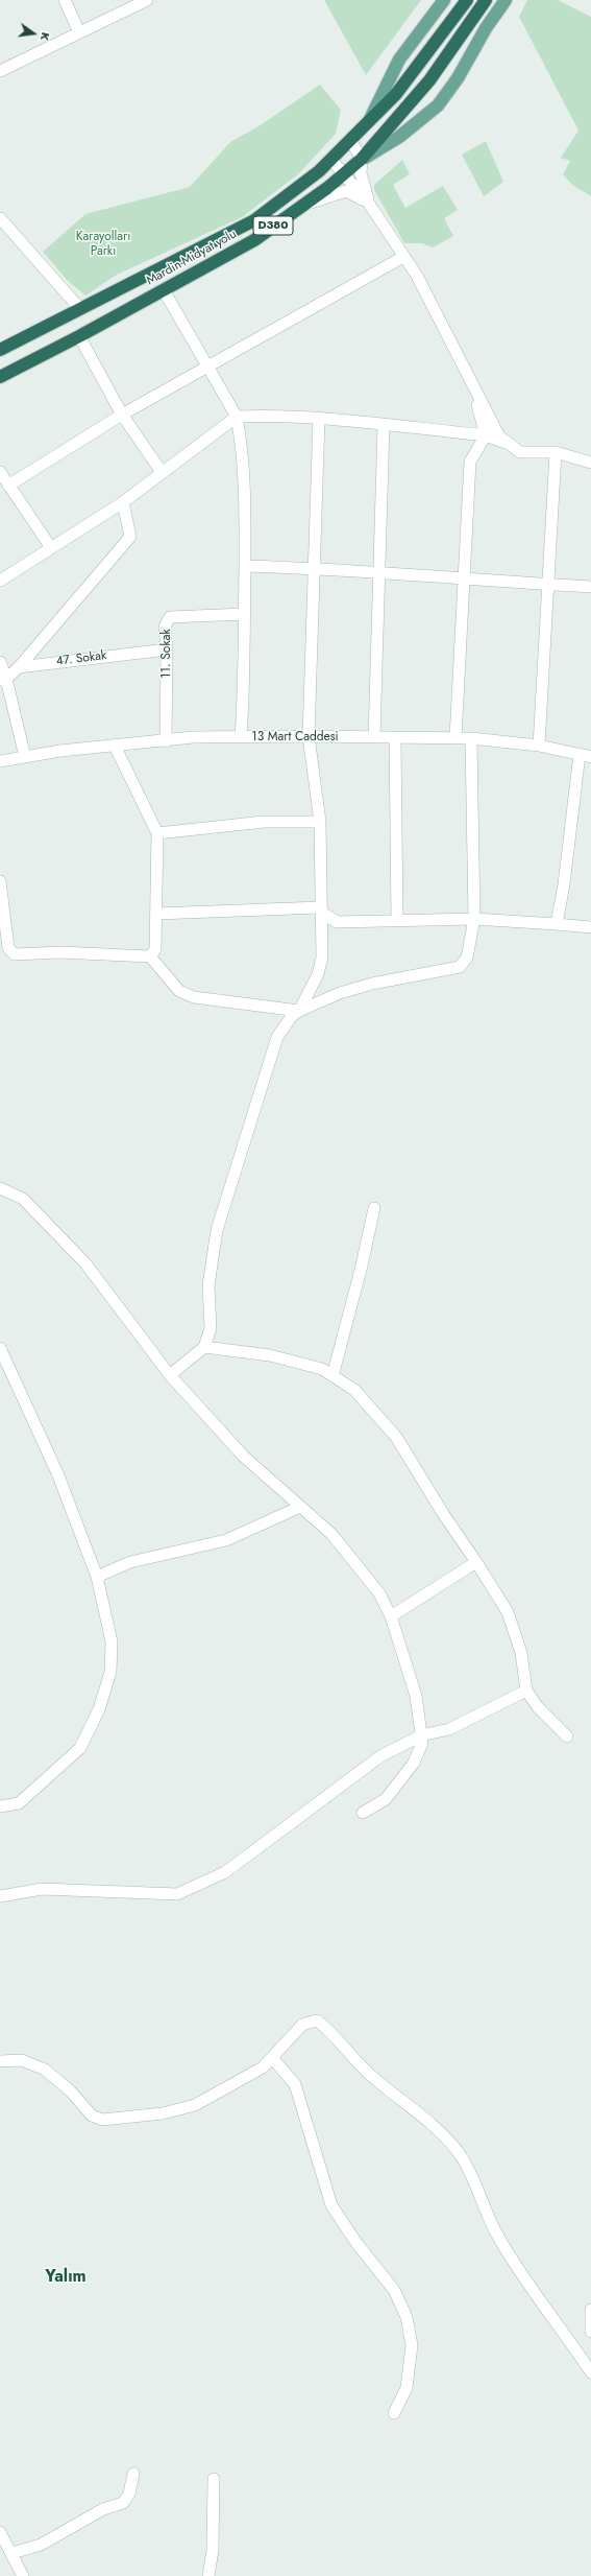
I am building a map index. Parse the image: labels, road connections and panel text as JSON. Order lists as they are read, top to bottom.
{
  "streets": {
    "highway": ["D380", "Mardin-Midyat yolu"],
    "street": ["11. Sokak", "47. Sokak", "13 Mart Caddesi"]
  },
  "crossings": [
    ["11. Sokak", "47. Sokak"],
    ["11. Sokak", "13 Mart Caddesi"]
  ],
  "districts": ["Yalım"],
  "parks": ["Karayolları Parkı"],
  "north": "right"
}
